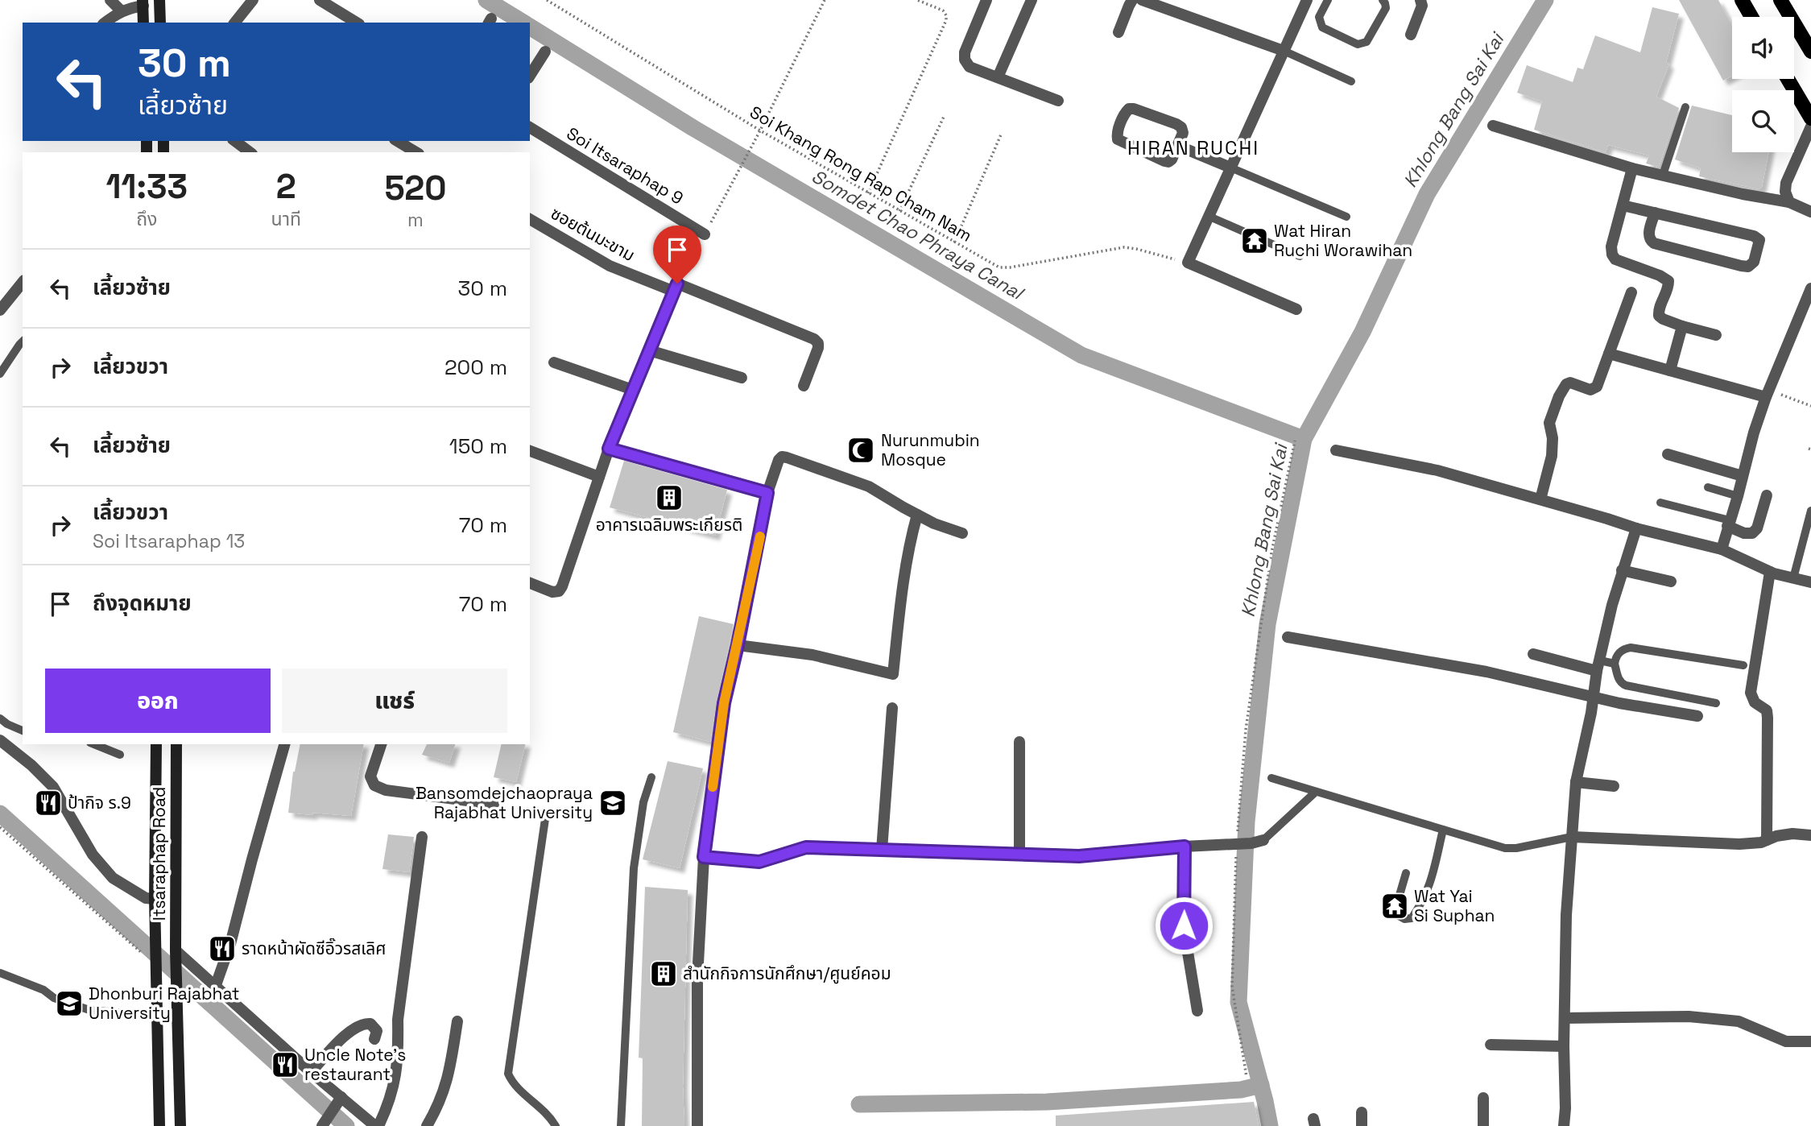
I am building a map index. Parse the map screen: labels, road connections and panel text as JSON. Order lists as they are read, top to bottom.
{
  "streets": {
    "main road": ["Itsaraphap Road"],
    "street": ["Soi Itsaraphap 9", "ซอยต้นมะขาม"],
    "path": ["Soi Khang Rong Rap Cham Nam"]
  },
  "districts": ["HIRAN RUCHI"],
  "water": ["Khlong Bang Sai Kai", "Somdet Chao Phraya Canal"],
  "places": {
    "temple": ["Wat Hiran Ruchi Worawihan", "Wat Yai Si Suphan"],
    "mosque": ["Nurunmubin Mosque"],
    "building": ["อาคารเฉลิมพระเกียรติ", "สำนักกิจการนักศึกษา/ศูนย์คอม"],
    "restaurant": ["ป้ากิจ ร.9", "ราดหน้าผัดซีอิ๊วรสเลิศ", "Uncle Note's restaurant"],
    "school or university": ["Bansomdejchaopraya Rajabhat University", "Dhonburi Rajabhat University"]
  },
  "page": {
    "turn": ["30 m", "เลี้ยวซ้าย"],
    "eta": [
      "11:33",
      "ถึง",
      "2",
      "นาที",
      "520",
      "m"
    ],
    "list": [
      {
        "name": "เลี้ยวซ้าย",
        "value": "30 m"
      },
      {
        "name": "เลี้ยวขวา",
        "value": "200 m"
      },
      {
        "name": "เลี้ยวซ้าย",
        "value": "150 m"
      },
      {
        "name": "เลี้ยวขวา",
        "note": "Soi Itsaraphap 13",
        "value": "70 m"
      },
      {
        "name": "ถึงจุดหมาย",
        "value": "70 m"
      }
    ],
    "buttons": ["ออก", "แชร์"]
  }
}
